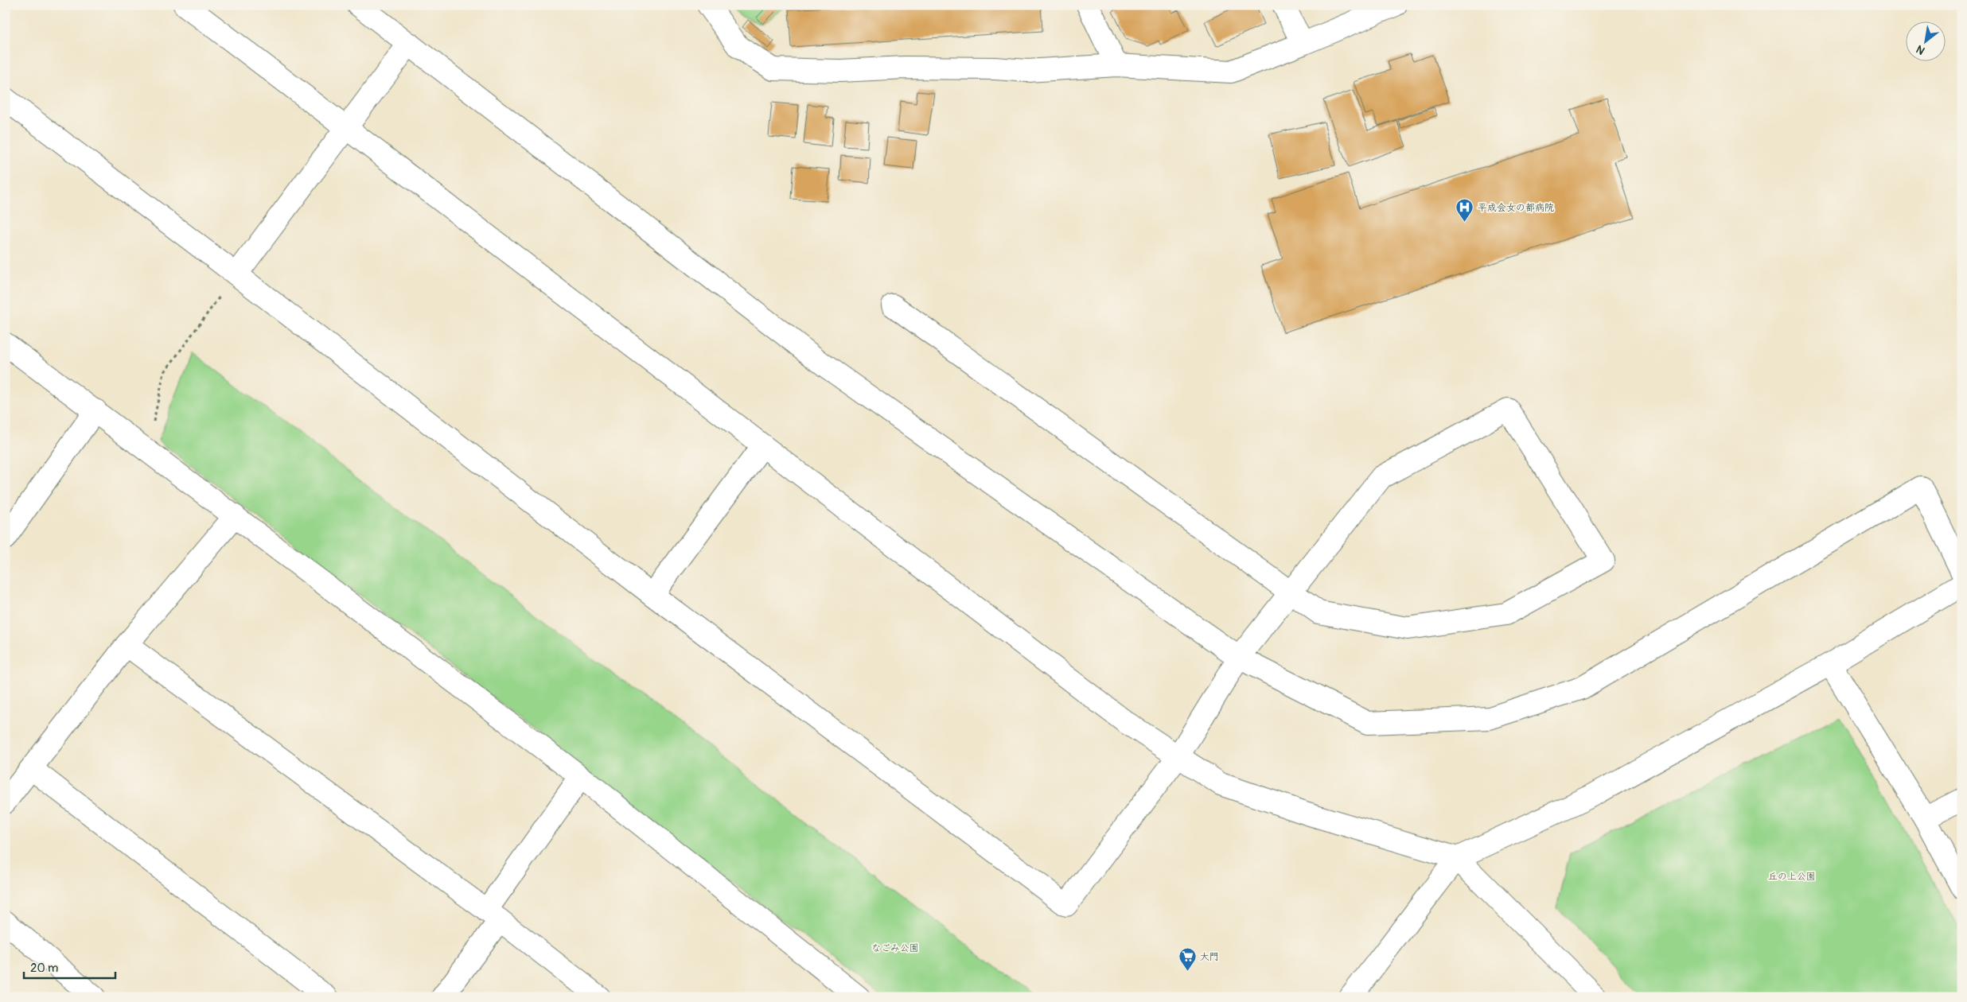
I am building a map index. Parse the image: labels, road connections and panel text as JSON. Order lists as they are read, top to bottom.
{
  "parks": ["丘の上公園", "なごみ公園"],
  "places": {
    "hospital": ["平成会女の都病院"],
    "supermarket": ["大門"]
  },
  "scale_bar": "20 m",
  "north": "bottom left"
}
